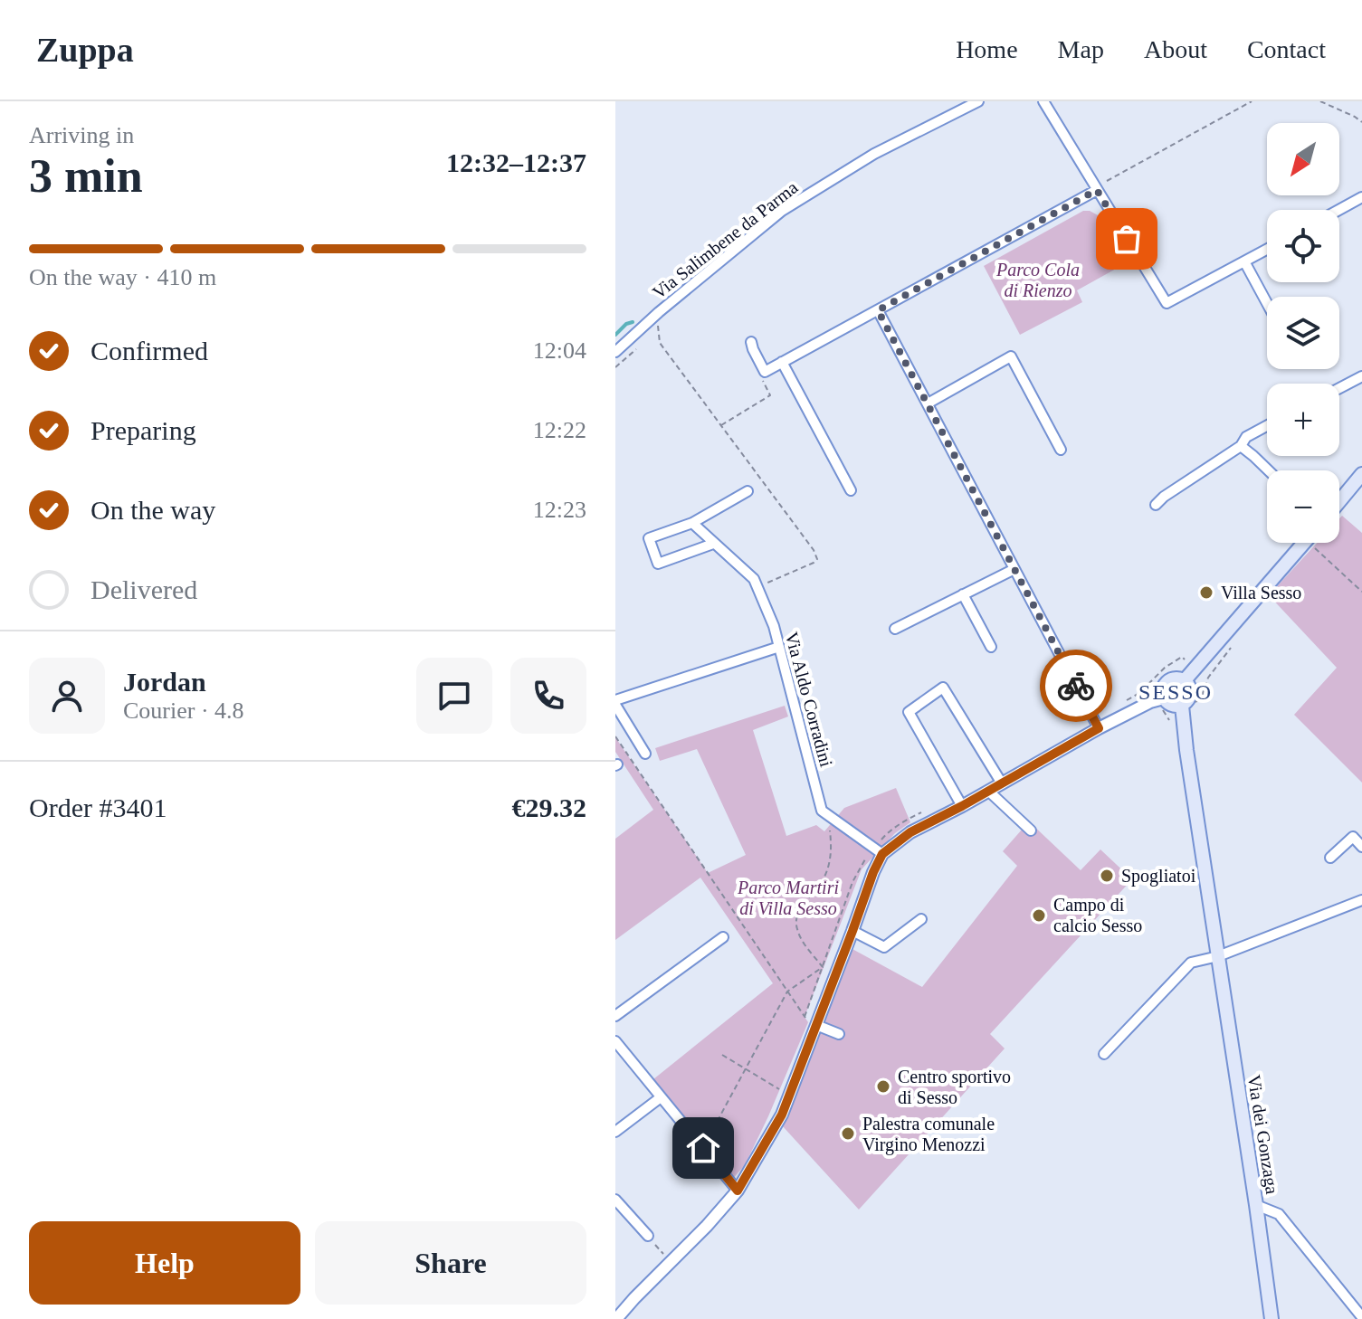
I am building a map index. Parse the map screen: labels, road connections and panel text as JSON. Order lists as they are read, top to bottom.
{
  "streets": {
    "main road": ["Via dei Gonzaga"],
    "street": ["Via Salimbene da Parma", "Via Aldo Corradini"]
  },
  "districts": ["SESSO"],
  "parks": ["Parco Cola di Rienzo", "Parco Martiri di Villa Sesso"],
  "places": [
    "Villa Sesso",
    "Spogliatoi",
    "Campo di calcio Sesso",
    "Centro sportivo di Sesso",
    "Palestra comunale Virgino Menozzi"
  ],
  "north": "bottom left",
  "page": {
    "header": "Zuppa",
    "nav": [
      "Home",
      "Map",
      "About",
      "Contact"
    ],
    "heading": ["3 min", "Arriving in", "12:32–12:37"],
    "panel": [
      "Jordan",
      "Courier · 4.8",
      "Order #3401",
      "€29.32"
    ],
    "map_buttons": ["+", "−"],
    "bar": "On the way · 410 m",
    "list": [
      ["Confirmed", "12:04"],
      ["Preparing", "12:22"],
      ["On the way", "12:23"],
      "Delivered"
    ],
    "buttons": ["Help", "Share"]
  }
}
